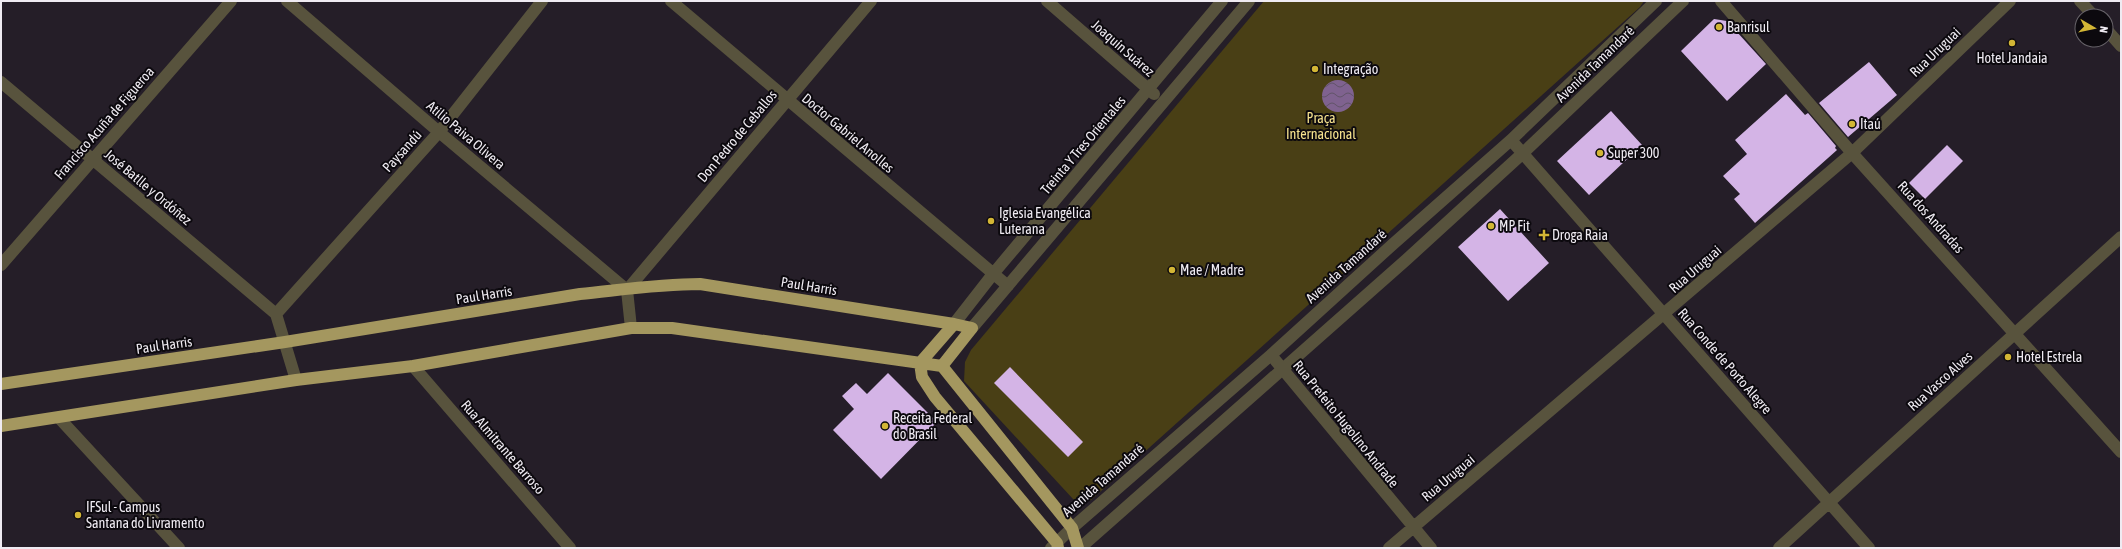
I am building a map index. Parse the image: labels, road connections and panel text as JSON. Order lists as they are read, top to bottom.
{
  "streets": {
    "highway": ["Treinta Y Tres Orientales", "Paul Harris"],
    "street": [
      "Joaquín Suárez",
      "Rua Uruguai",
      "Avenida Tamandaré",
      "Francisco Acuña de Figueroa",
      "Doctor Gabriel Anolles",
      "Atilio Paiva Olivera",
      "Don Pedro de Ceballos",
      "Paysandú",
      "José Batlle y Ordóñez",
      "Rua dos Andradas",
      "Rua Conde de Porto Alegre",
      "Rua Vasco Alves",
      "Rua Prefeito Hugolino Andrade",
      "Rua Almitrante Barroso"
    ]
  },
  "crossings": [
    ["Joaquín Suárez", "Treinta Y Tres Orientales"],
    ["Rua Uruguai", "Rua dos Andradas"],
    ["Rua Uruguai", "Rua Conde de Porto Alegre"],
    ["Rua Uruguai", "Rua Prefeito Hugolino Andrade"],
    ["Avenida Tamandaré", "Rua Conde de Porto Alegre"],
    ["Avenida Tamandaré", "Rua Prefeito Hugolino Andrade"],
    ["Francisco Acuña de Figueroa", "José Batlle y Ordóñez"],
    ["Doctor Gabriel Anolles", "Don Pedro de Ceballos"],
    ["Doctor Gabriel Anolles", "Treinta Y Tres Orientales"],
    ["Atilio Paiva Olivera", "Don Pedro de Ceballos"],
    ["Atilio Paiva Olivera", "Paysandú"],
    ["Atilio Paiva Olivera", "Paul Harris"],
    ["Don Pedro de Ceballos", "Paul Harris"],
    ["Treinta Y Tres Orientales", "Paul Harris"],
    ["Paysandú", "José Batlle y Ordóñez"],
    ["Rua dos Andradas", "Rua Vasco Alves"],
    ["Rua Conde de Porto Alegre", "Rua Vasco Alves"]
  ],
  "parks": ["Praça Internacional"],
  "places": {
    "other": [
      "Banrisul",
      "Hotel Jandaia",
      "Integração",
      "Itaú",
      "Super 300",
      "Iglesia Evangélica Luterana",
      "MP Fit",
      "Mae / Madre",
      "Hotel Estrela",
      "Receita Federal do Brasil",
      "IFSul - Campus Santana do Livramento"
    ],
    "health": ["Droga Raia"]
  },
  "north": "right"
}
